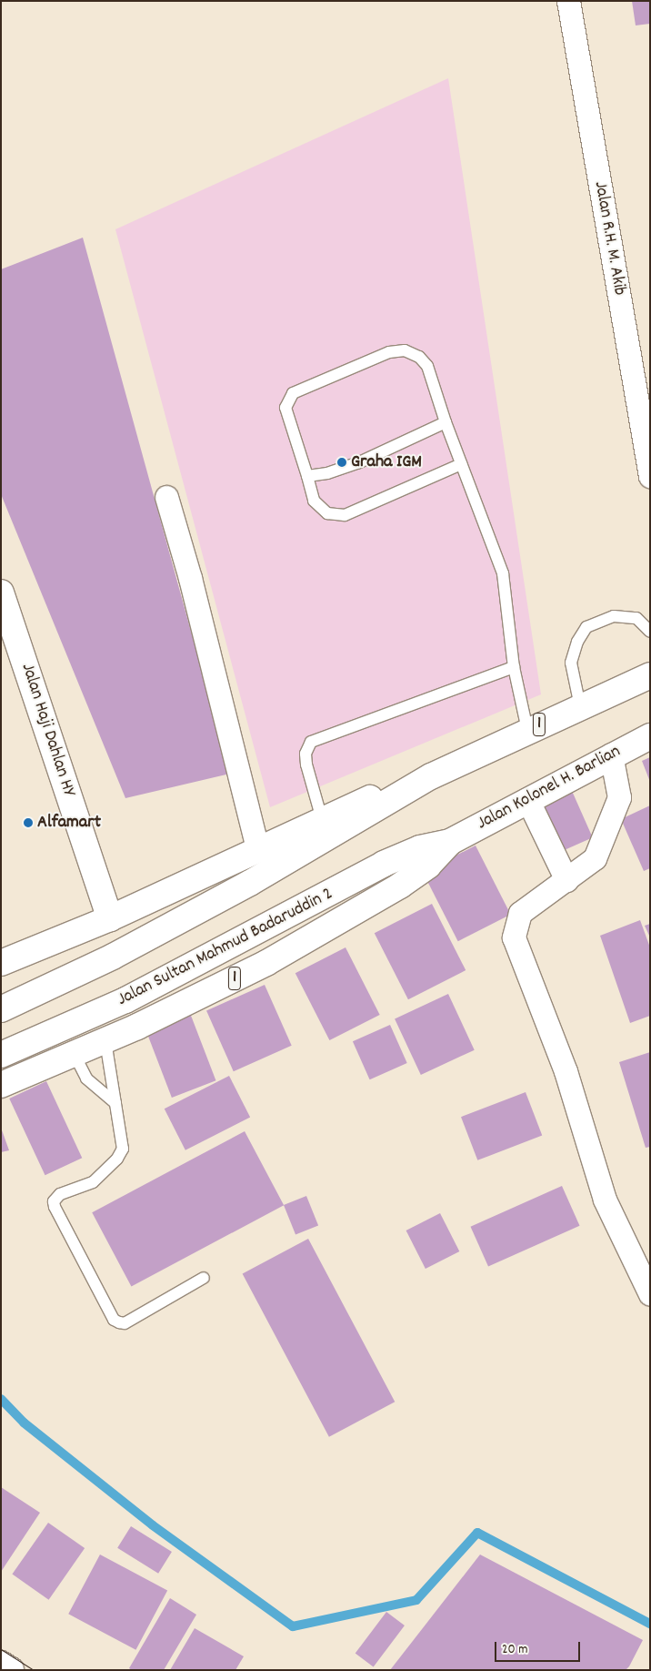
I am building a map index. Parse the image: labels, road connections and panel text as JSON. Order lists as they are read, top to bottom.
{
  "streets": {
    "main road": [
      "1",
      "Jalan Haji Dahlan HY",
      "Jalan Kolonel H. Barlian",
      "Jalan Sultan Mahmud Badaruddin 2"
    ],
    "street": ["Jalan R.H. M. Akib"]
  },
  "crossings": [
    ["1", "Jalan Haji Dahlan HY"],
    ["1", "Jalan Kolonel H. Barlian"],
    ["1", "Jalan Sultan Mahmud Badaruddin 2"],
    ["Jalan Kolonel H. Barlian", "Jalan Sultan Mahmud Badaruddin 2"]
  ],
  "places": ["Graha IGM", "Alfamart"],
  "scale_bar": "20 m"
}
